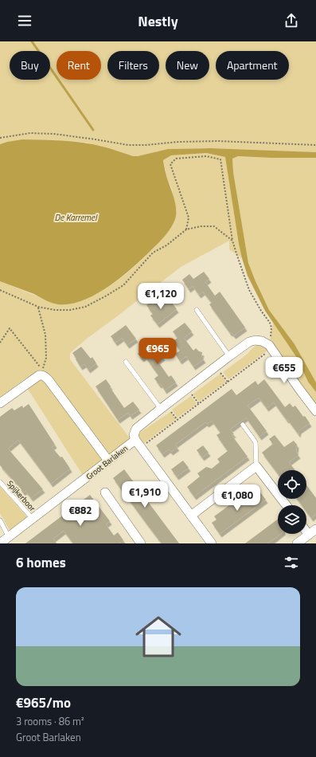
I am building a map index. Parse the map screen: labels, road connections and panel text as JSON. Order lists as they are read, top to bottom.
{
  "streets": {
    "street": ["Groot Barlaken"],
    "lane": ["Spijkerboor"]
  },
  "crossings": [
    ["Groot Barlaken", "Spijkerboor"]
  ],
  "water": ["De Karremel"],
  "page": {
    "header": "Nestly",
    "chip": [
      "Buy",
      "Rent",
      "Filters",
      "New",
      "Apartment"
    ],
    "price": [
      "€1,120",
      "€965",
      "€655",
      "€1,910",
      "€1,080",
      "€882"
    ],
    "heading": "6 homes",
    "list": [
      {
        "name": "€965/mo",
        "note": "3 rooms · 86 m² · Groot Barlaken"
      }
    ]
  }
}
